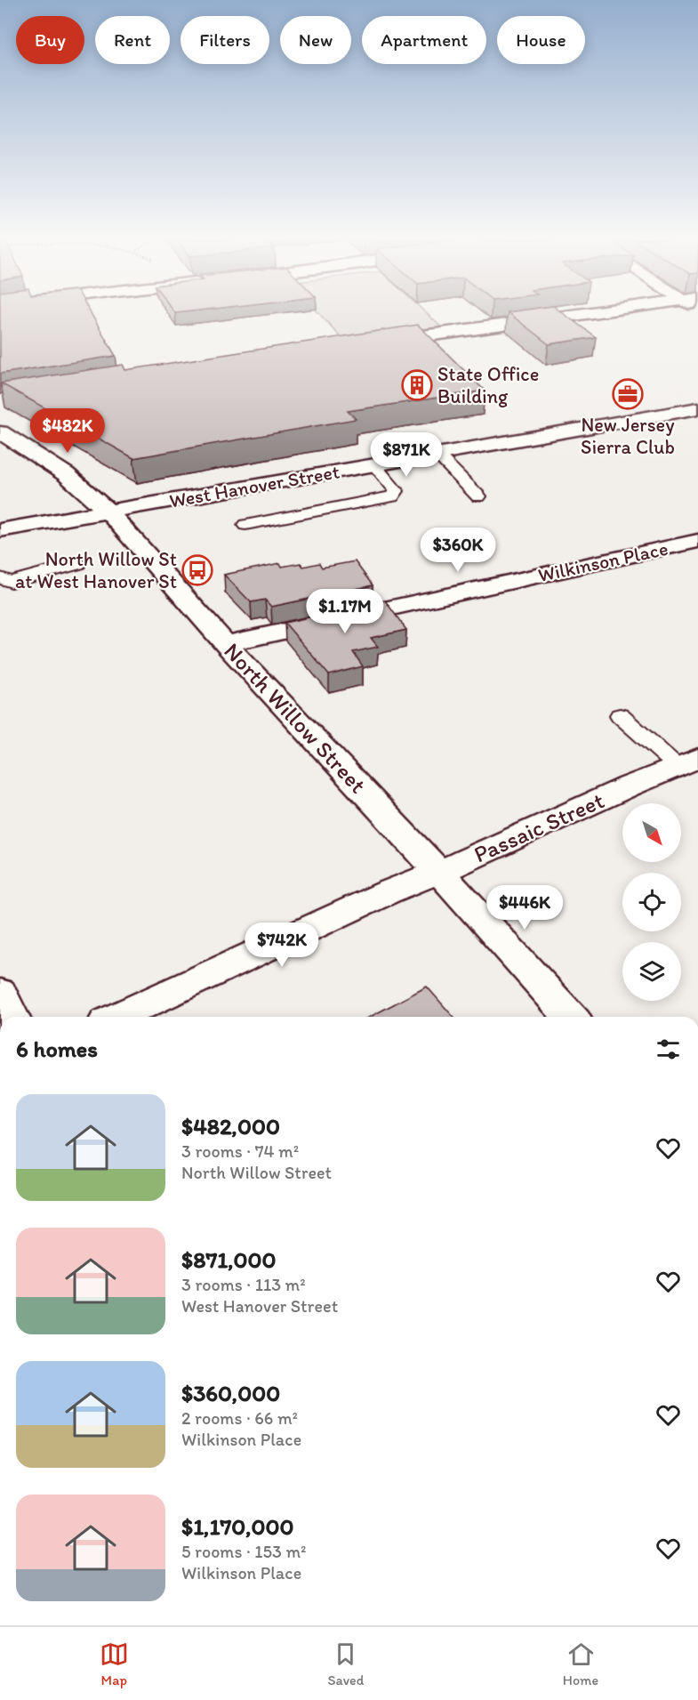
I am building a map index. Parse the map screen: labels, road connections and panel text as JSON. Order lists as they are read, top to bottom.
{
  "streets": {
    "street": [
      "West Hanover Street",
      "Wilkinson Place",
      "North Willow Street",
      "Passaic Street"
    ]
  },
  "crossings": [
    ["West Hanover Street", "North Willow Street"],
    ["Wilkinson Place", "North Willow Street"],
    ["North Willow Street", "Passaic Street"]
  ],
  "places": {
    "building": ["State Office Building"],
    "office": ["New Jersey Sierra Club"],
    "bus stop": ["North Willow St at West Hanover St"]
  },
  "north": "bottom right",
  "page": {
    "chip": [
      "Buy",
      "Rent",
      "Filters",
      "New",
      "Apartment",
      "House"
    ],
    "price": [
      "$482K",
      "$871K",
      "$360K",
      "$1.17M",
      "$446K",
      "$742K"
    ],
    "heading": "6 homes",
    "list": [
      {
        "name": "$482,000",
        "note": "3 rooms · 74 m² · North Willow Street"
      },
      {
        "name": "$871,000",
        "note": "3 rooms · 113 m² · West Hanover Street"
      },
      {
        "name": "$360,000",
        "note": "2 rooms · 66 m² · Wilkinson Place"
      },
      {
        "name": "$1,170,000",
        "note": "5 rooms · 153 m² · Wilkinson Place"
      }
    ],
    "tabs": ["Map", "Saved", "Home"]
  }
}
